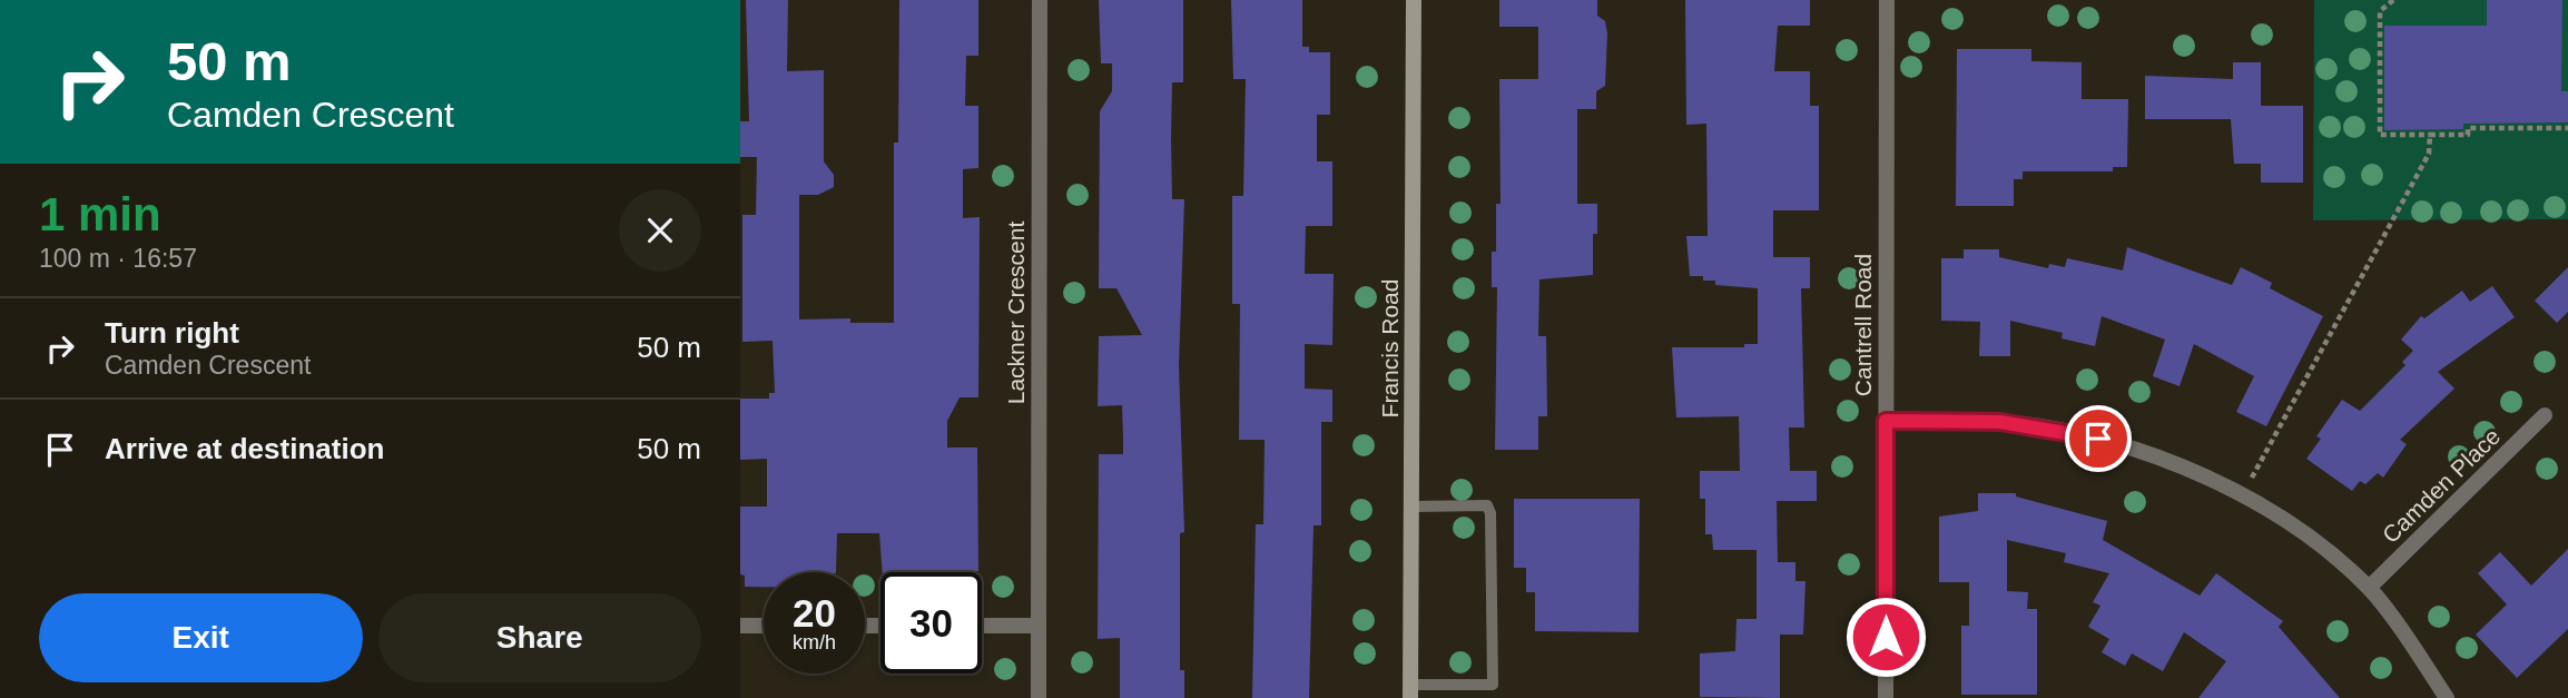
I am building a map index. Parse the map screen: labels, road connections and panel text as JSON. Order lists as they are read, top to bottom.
{
  "streets": {
    "street": [
      "Lackner Crescent",
      "Cantrell Road",
      "Francis Road",
      "Camden Place"
    ]
  },
  "page": {
    "turn": ["50 m", "Camden Crescent"],
    "heading": ["1 min", "100 m · 16:57"],
    "list": [
      {
        "name": "Turn right",
        "note": "Camden Crescent",
        "value": "50 m"
      },
      {
        "name": "Arrive at destination",
        "value": "50 m"
      }
    ],
    "speed": "20 km/h",
    "limit": "30",
    "buttons": ["Exit", "Share"]
  }
}
